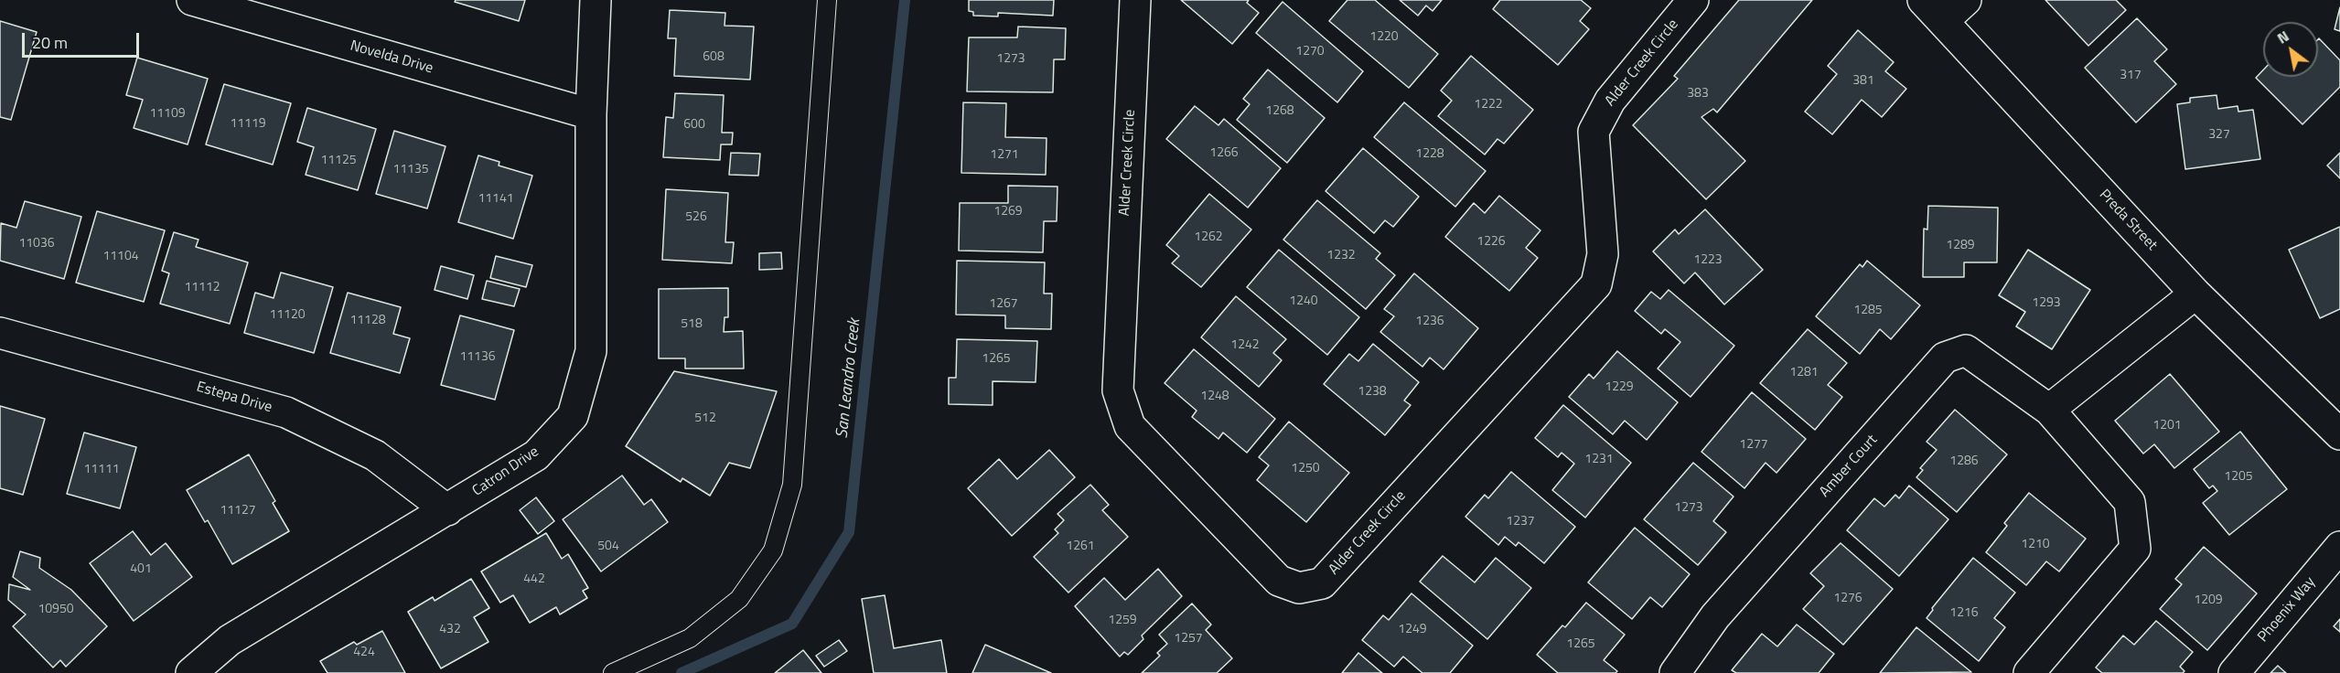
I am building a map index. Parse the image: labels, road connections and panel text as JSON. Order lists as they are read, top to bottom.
{
  "streets": {
    "street": [
      "Novelda Drive",
      "Alder Creek Circle",
      "Preda Street",
      "Estepa Drive",
      "Amber Court",
      "Catron Drive",
      "Phoenix Way"
    ]
  },
  "crossings": [
    ["Novelda Drive", "Catron Drive"],
    ["Estepa Drive", "Catron Drive"]
  ],
  "water": ["San Leandro Creek"],
  "house_numbers": [
    "1220",
    "1270",
    "608",
    "1273",
    "317",
    "381",
    "383",
    "1222",
    "1268",
    "11109",
    "11119",
    "600",
    "327",
    "1266",
    "1228",
    "1271",
    "11125",
    "11135",
    "11141",
    "1269",
    "526",
    "1262",
    "1226",
    "11036",
    "1289",
    "1232",
    "11104",
    "1223",
    "11112",
    "1240",
    "1293",
    "1267",
    "1285",
    "11120",
    "11128",
    "1236",
    "518",
    "1242",
    "11136",
    "1265",
    "1281",
    "1229",
    "1238",
    "1248",
    "512",
    "1201",
    "1277",
    "1231",
    "1286",
    "1250",
    "11111",
    "1205",
    "1273",
    "11127",
    "1237",
    "1210",
    "504",
    "1261",
    "401",
    "442",
    "1276",
    "1209",
    "10950",
    "1216",
    "1259",
    "432",
    "1249",
    "1257",
    "1265",
    "424"
  ],
  "scale_bar": "20 m",
  "north": "top left"
}
